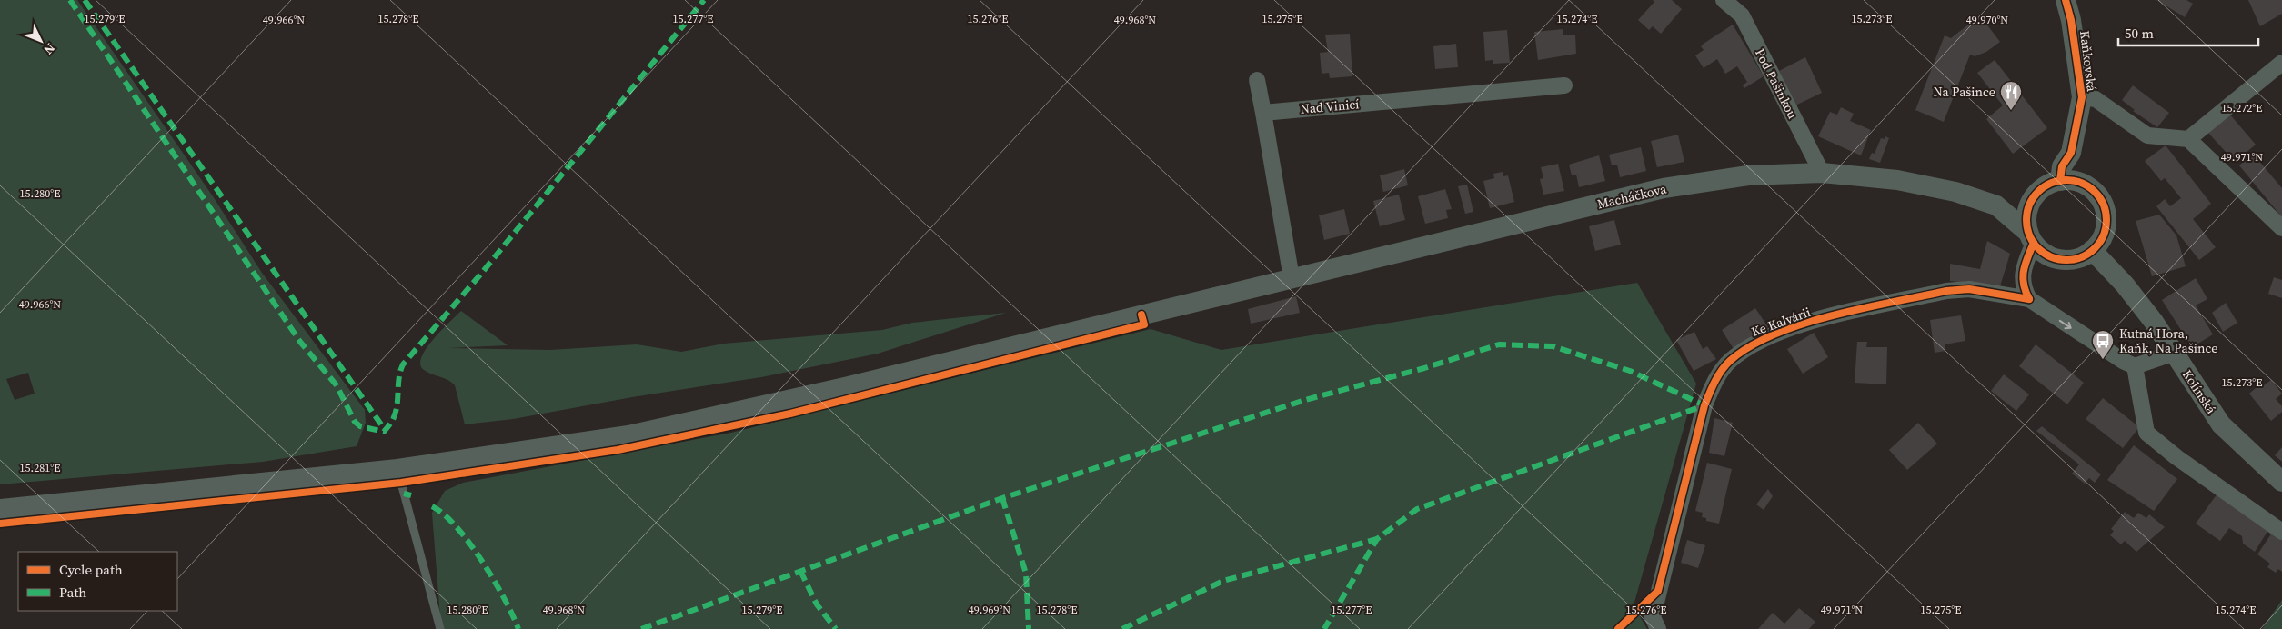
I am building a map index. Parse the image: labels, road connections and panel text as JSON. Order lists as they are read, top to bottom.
{
  "streets": {
    "street": [
      "Kaňkovská",
      "Pod Pašinkou",
      "Nad Vinicí",
      "Macháčkova",
      "Ke Kalvárii",
      "Kolínská"
    ]
  },
  "crossings": [
    ["Kaňkovská", "Kolínská"],
    ["Pod Pašinkou", "Macháčkova"]
  ],
  "places": {
    "restaurant": ["Na Pašince"],
    "bus stop": ["Kutná Hora, Kaňk, Na Pašince"]
  },
  "legend": ["Cycle path", "Path"],
  "scale_bar": "50 m",
  "north": "bottom right",
  "coordinates": [
    "15.279°E",
    "15.278°E",
    "15.276°E",
    "15.275°E",
    "15.274°E",
    "15.273°E",
    "15.277°E",
    "49.966°N",
    "49.968°N",
    "49.970°N",
    "15.272°E",
    "49.971°N",
    "15.280°E",
    "15.281°E",
    "49.969°N"
  ]
}
